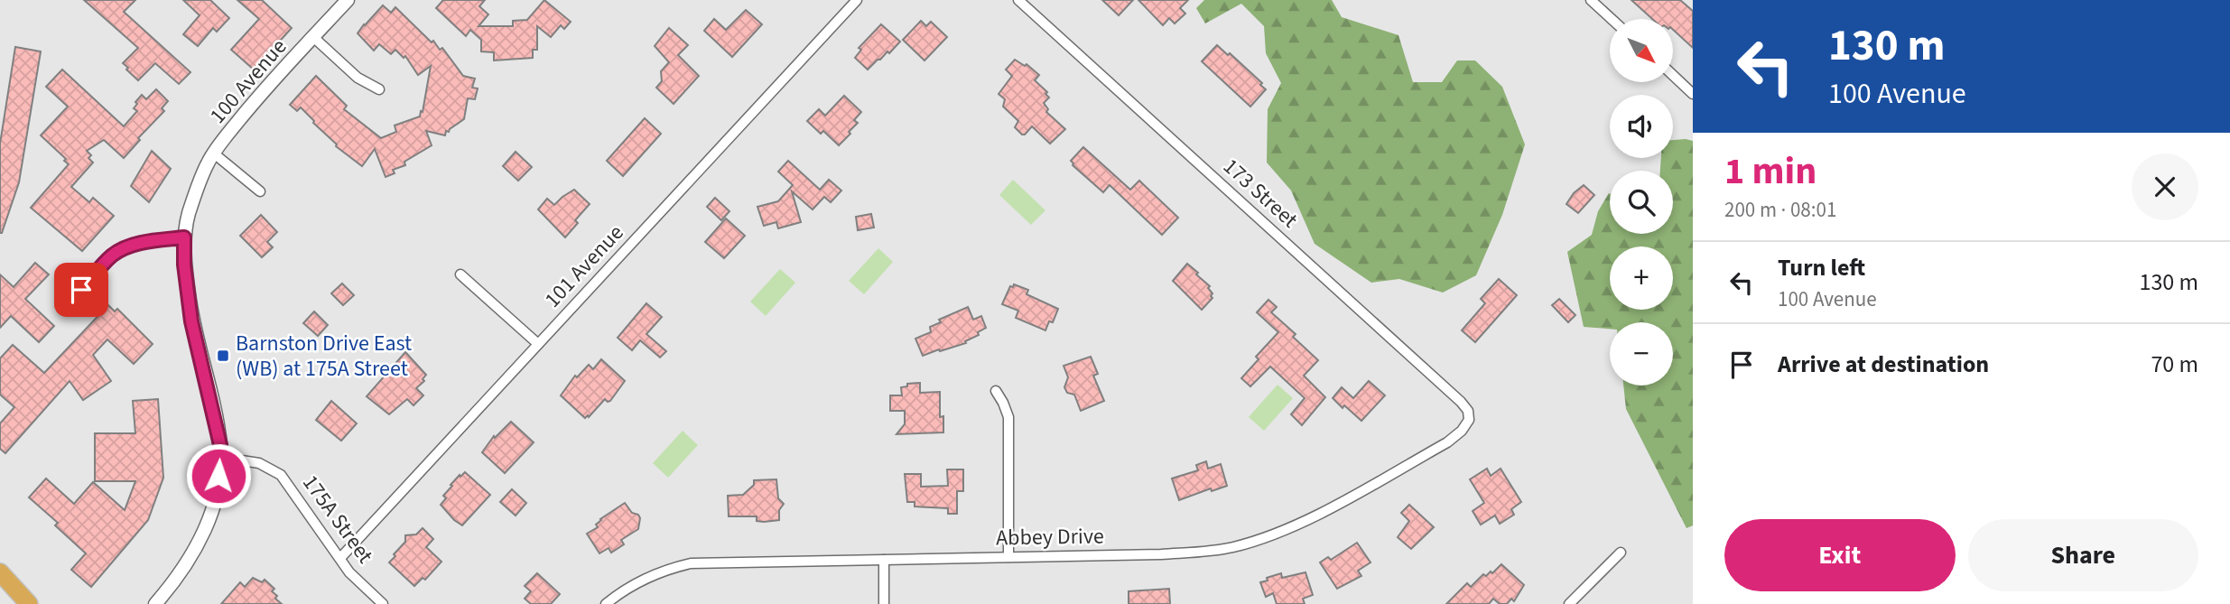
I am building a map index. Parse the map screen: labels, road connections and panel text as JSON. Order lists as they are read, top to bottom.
{
  "streets": {
    "street": [
      "100 Avenue",
      "173 Street",
      "101 Avenue",
      "175A Street",
      "Abbey Drive"
    ]
  },
  "crossings": [
    ["100 Avenue", "175A Street"],
    ["173 Street", "Abbey Drive"],
    ["101 Avenue", "175A Street"]
  ],
  "places": {
    "transit": ["Barnston Drive East (WB) at 175A Street"]
  },
  "north": "bottom right",
  "page": {
    "turn": ["130 m", "100 Avenue"],
    "map_buttons": ["+", "−"],
    "heading": ["1 min", "200 m · 08:01"],
    "list": [
      {
        "name": "Turn left",
        "note": "100 Avenue",
        "value": "130 m"
      },
      {
        "name": "Arrive at destination",
        "value": "70 m"
      }
    ],
    "buttons": ["Exit", "Share"]
  }
}
